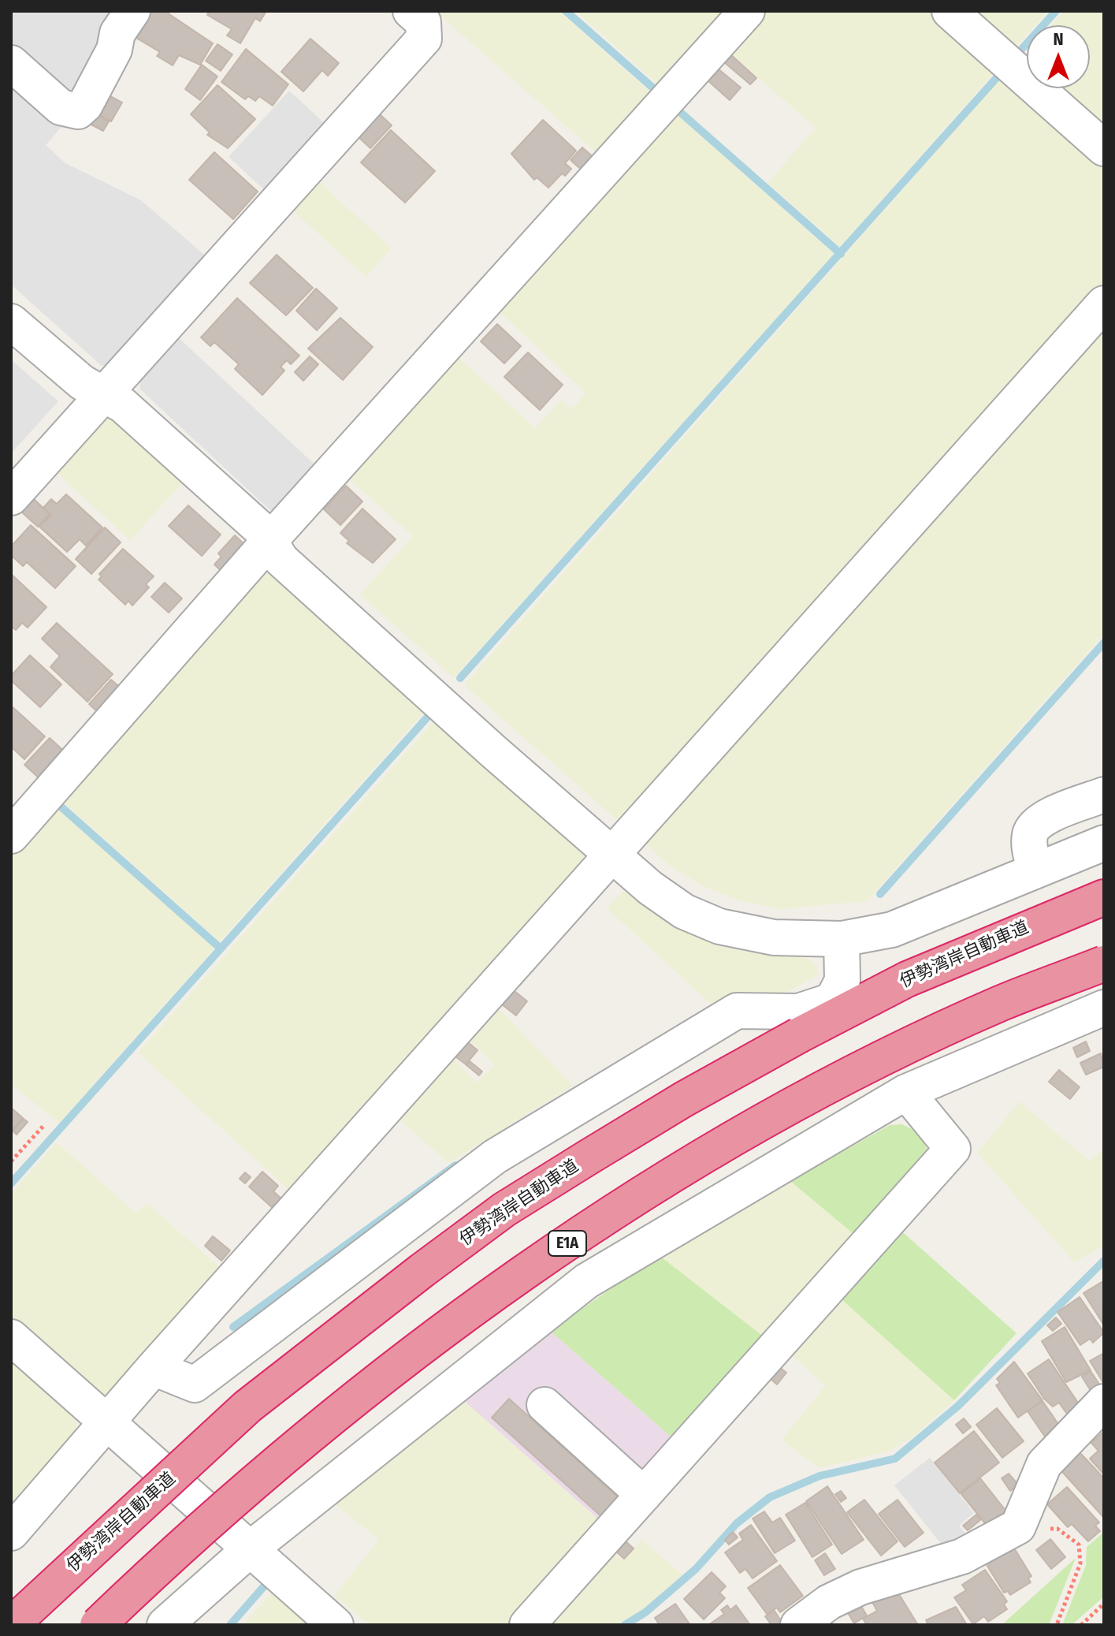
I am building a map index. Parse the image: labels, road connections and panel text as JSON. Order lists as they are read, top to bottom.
{
  "streets": {
    "highway": ["伊勢湾岸自動車道", "E1A"]
  },
  "north": "top"
}
